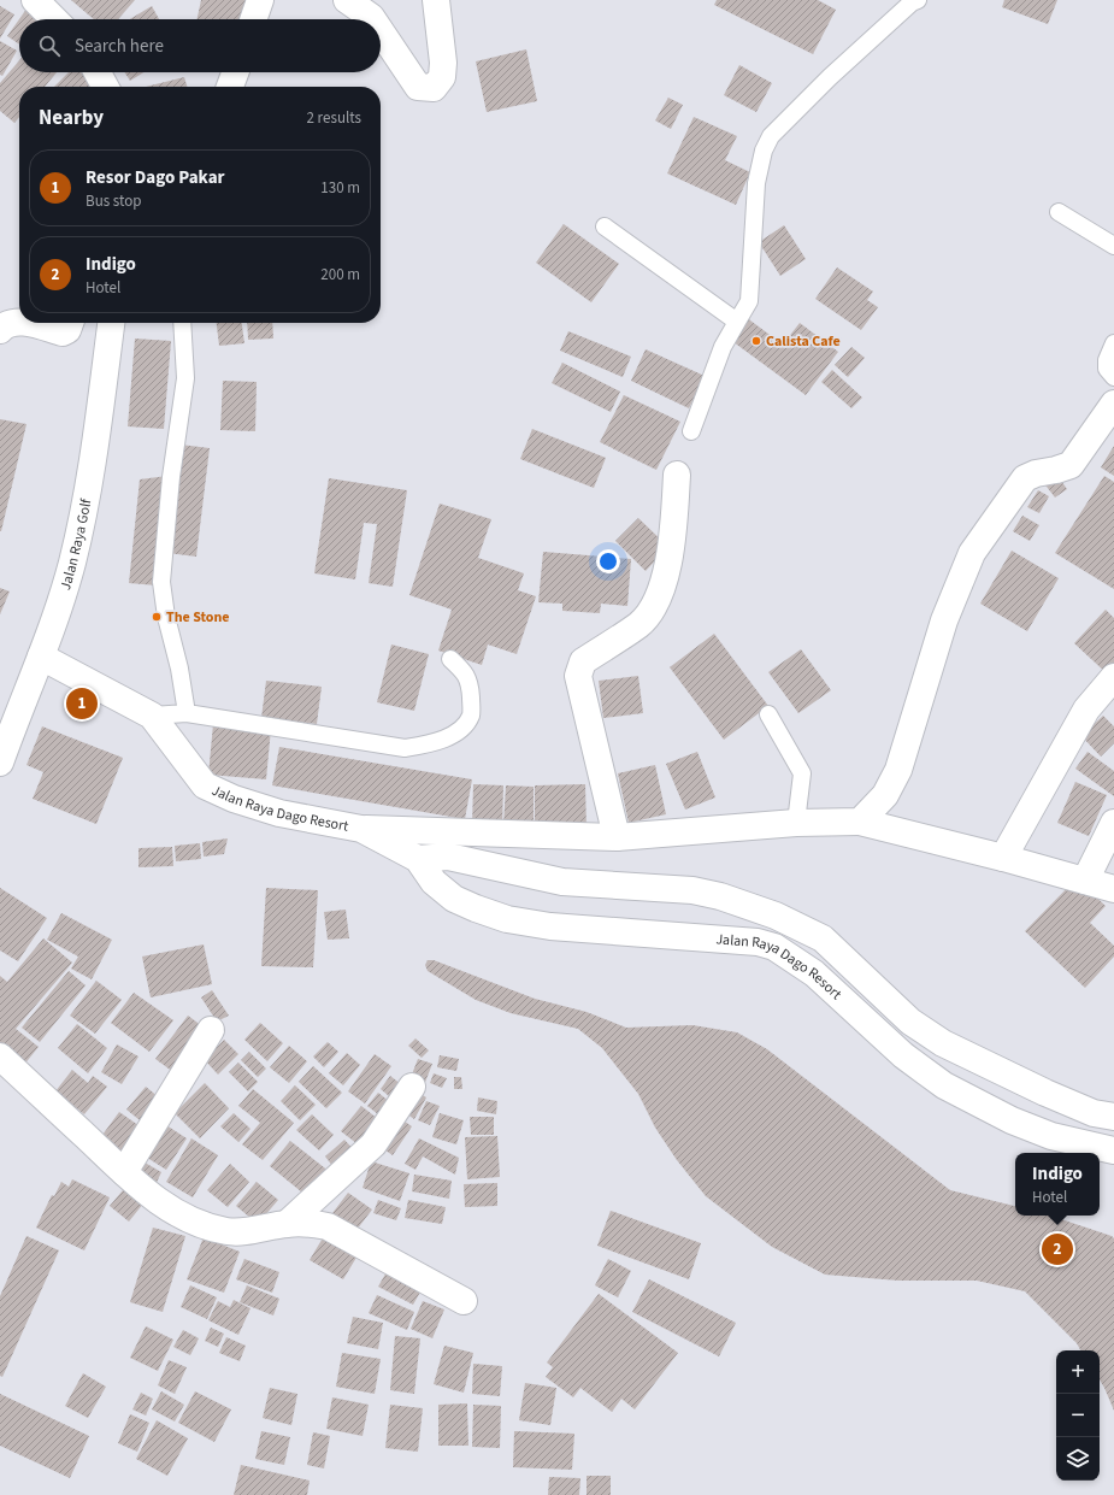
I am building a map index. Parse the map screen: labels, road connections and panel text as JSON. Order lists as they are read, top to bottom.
{
  "streets": {
    "street": ["Jalan Raya Golf", "Jalan Raya Dago Resort"]
  },
  "crossings": [
    ["Jalan Raya Golf", "Jalan Raya Dago Resort"]
  ],
  "places": ["Calista Cafe", "The Stone"],
  "page": {
    "search": "Search here",
    "heading": ["Nearby", "2 results"],
    "list": [
      {
        "mark": "1",
        "name": "Resor Dago Pakar",
        "note": "Bus stop",
        "value": "130 m"
      },
      {
        "mark": "2",
        "name": "Indigo",
        "note": "Hotel",
        "value": "200 m"
      }
    ],
    "pins": ["1", "2"],
    "popup": ["Indigo", "Hotel"],
    "map_buttons": ["+", "−"]
  }
}
